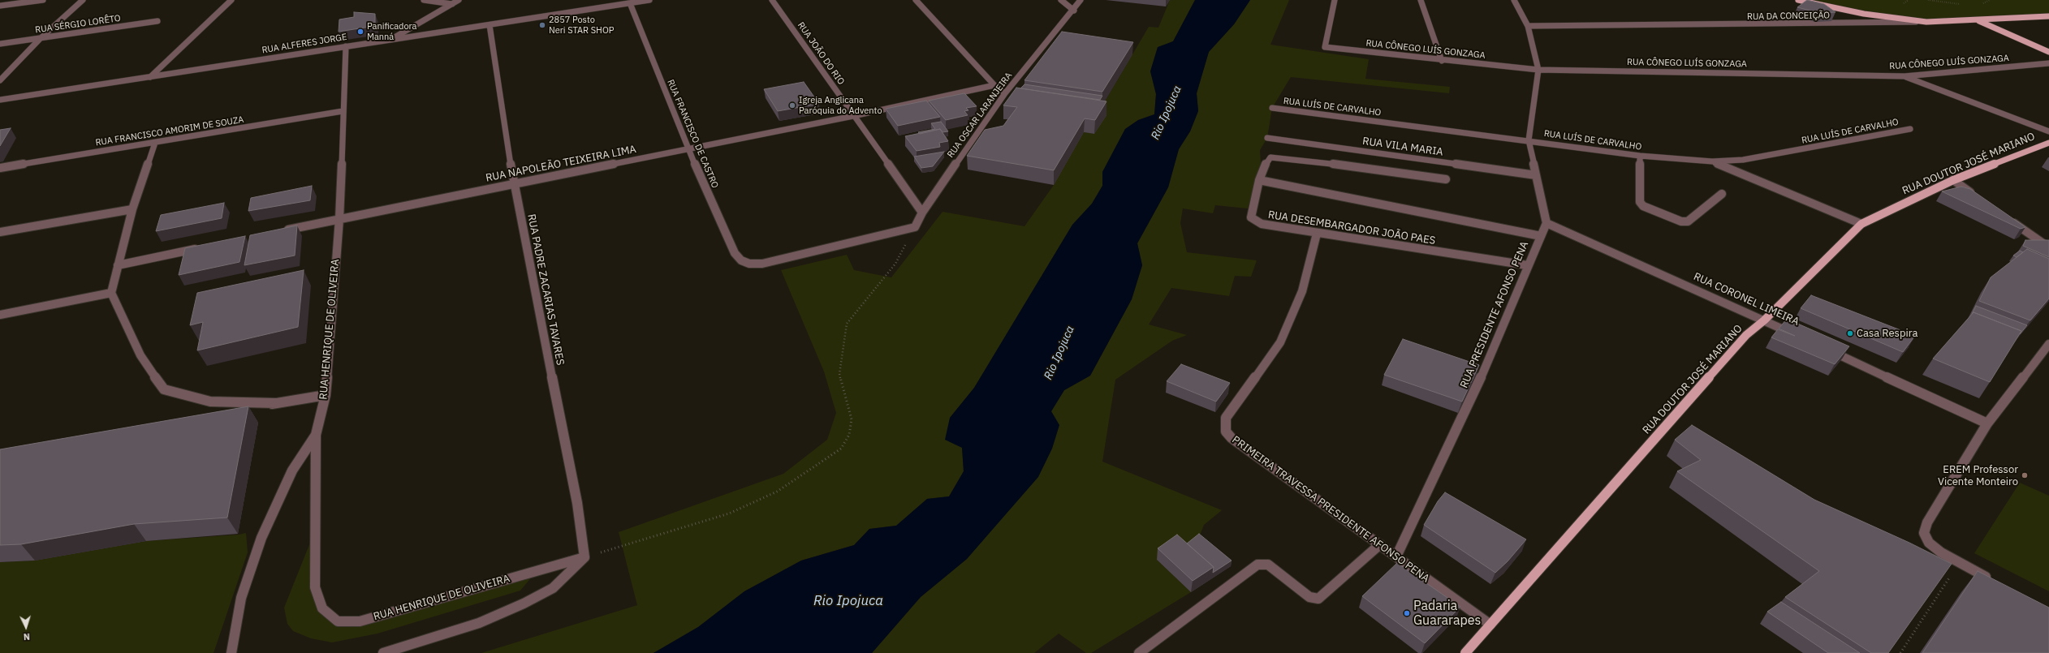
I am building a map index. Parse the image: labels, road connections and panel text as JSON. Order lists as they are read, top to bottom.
{
  "streets": {
    "main road": ["RUA DA CONCEIÇÃO", "RUA DOUTOR JOSÉ MARIANO"],
    "street": [
      "RUA SÉRGIO LORÊTO",
      "RUA ALFERES JORGE",
      "RUA CÔNEGO LUÍS GONZAGA",
      "RUA JOÃO DO RIO",
      "RUA LUÍS DE CARVALHO",
      "RUA OSCAR LARANJEIRA",
      "RUA FRANCISCO AMORIM DE SOUZA",
      "RUA FRANCISCO DE CASTRO",
      "RUA VILA MARIA",
      "RUA NAPOLEÃO TEIXEIRA LIMA",
      "RUA DESEMBARGADOR JOÃO PAES",
      "RUA PADRE ZACARIAS TAVARES",
      "RUA CORONEL LIMEIRA",
      "RUA PRESIDENTE AFONSO PENA",
      "RUA HENRIQUE DE OLIVEIRA",
      "PRIMEIRA TRAVESSA PRESIDENTE AFONSO PENA"
    ]
  },
  "crossings": [
    ["RUA ALFERES JORGE", "RUA FRANCISCO DE CASTRO"],
    ["RUA ALFERES JORGE", "RUA PADRE ZACARIAS TAVARES"],
    ["RUA ALFERES JORGE", "RUA HENRIQUE DE OLIVEIRA"],
    ["RUA JOÃO DO RIO", "RUA OSCAR LARANJEIRA"],
    ["RUA JOÃO DO RIO", "RUA NAPOLEÃO TEIXEIRA LIMA"],
    ["RUA FRANCISCO AMORIM DE SOUZA", "RUA HENRIQUE DE OLIVEIRA"],
    ["RUA FRANCISCO DE CASTRO", "RUA NAPOLEÃO TEIXEIRA LIMA"],
    ["RUA NAPOLEÃO TEIXEIRA LIMA", "RUA PADRE ZACARIAS TAVARES"],
    ["RUA NAPOLEÃO TEIXEIRA LIMA", "RUA HENRIQUE DE OLIVEIRA"],
    ["RUA DOUTOR JOSÉ MARIANO", "RUA CORONEL LIMEIRA"],
    ["RUA DOUTOR JOSÉ MARIANO", "PRIMEIRA TRAVESSA PRESIDENTE AFONSO PENA"],
    ["RUA DESEMBARGADOR JOÃO PAES", "RUA PRESIDENTE AFONSO PENA"],
    ["RUA DESEMBARGADOR JOÃO PAES", "PRIMEIRA TRAVESSA PRESIDENTE AFONSO PENA"],
    ["RUA PADRE ZACARIAS TAVARES", "RUA HENRIQUE DE OLIVEIRA"],
    ["RUA CORONEL LIMEIRA", "RUA PRESIDENTE AFONSO PENA"],
    ["RUA PRESIDENTE AFONSO PENA", "PRIMEIRA TRAVESSA PRESIDENTE AFONSO PENA"]
  ],
  "water": ["Rio Ipojuca"],
  "places": [
    "2857 Posto Neri STAR SHOP",
    "Panificadora Manná",
    "Igreja Anglicana Paróquia do Advento",
    "Casa Respira",
    "EREM Professor Vicente Monteiro",
    "Padaria Guararapes"
  ],
  "north": "bottom"
}
